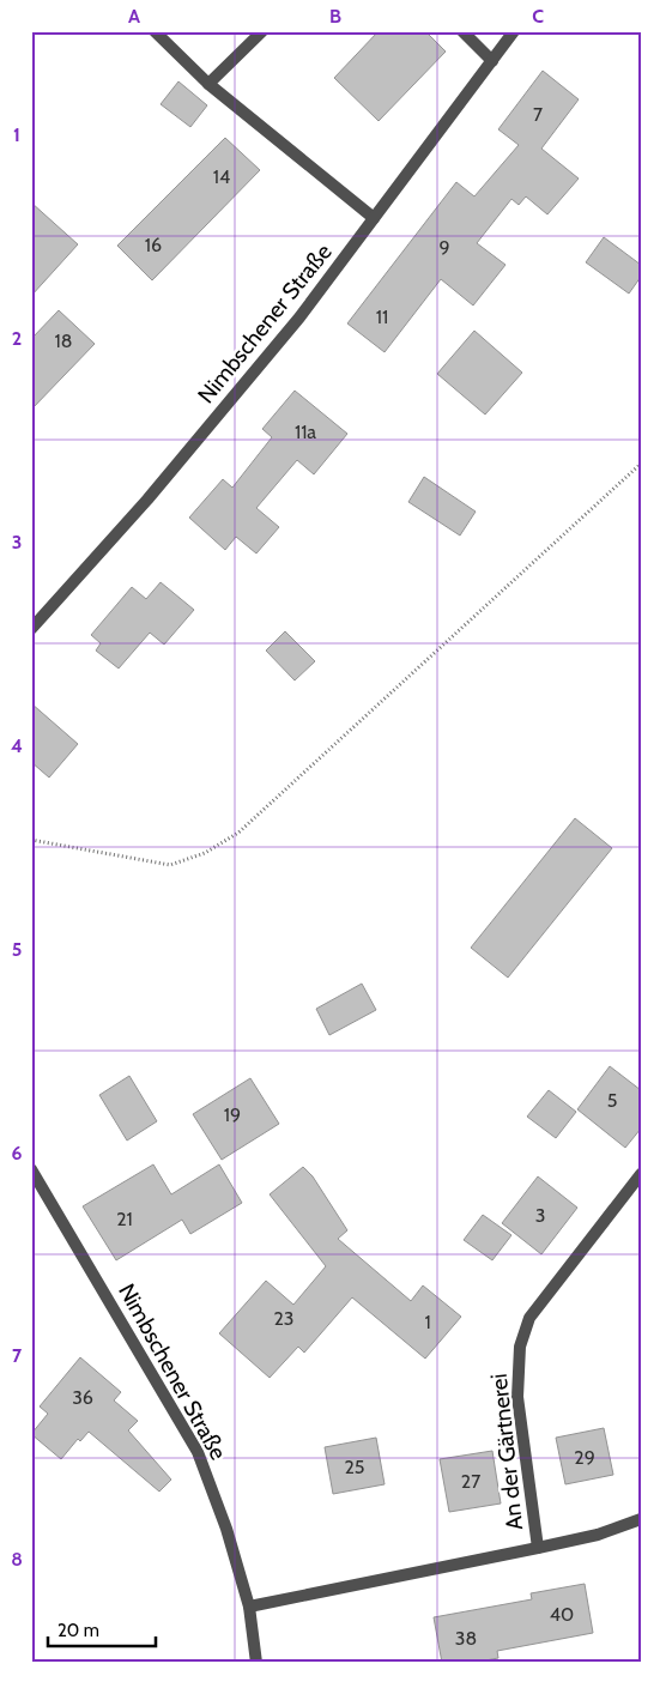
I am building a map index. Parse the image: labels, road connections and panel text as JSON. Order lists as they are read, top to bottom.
{
  "streets": {
    "street": ["Nimbschener Straße", "An der Gärtnerei"]
  },
  "house_numbers": [
    "7",
    "14",
    "16",
    "9",
    "11",
    "18",
    "11a",
    "5",
    "19",
    "3",
    "21",
    "23",
    "1",
    "36",
    "29",
    "25",
    "27",
    "40",
    "38"
  ],
  "scale_bar": "20 m",
  "grid": {
    "columns": ["A", "B", "C"],
    "rows": [
      "1",
      "2",
      "3",
      "4",
      "5",
      "6",
      "7",
      "8"
    ]
  }
}
